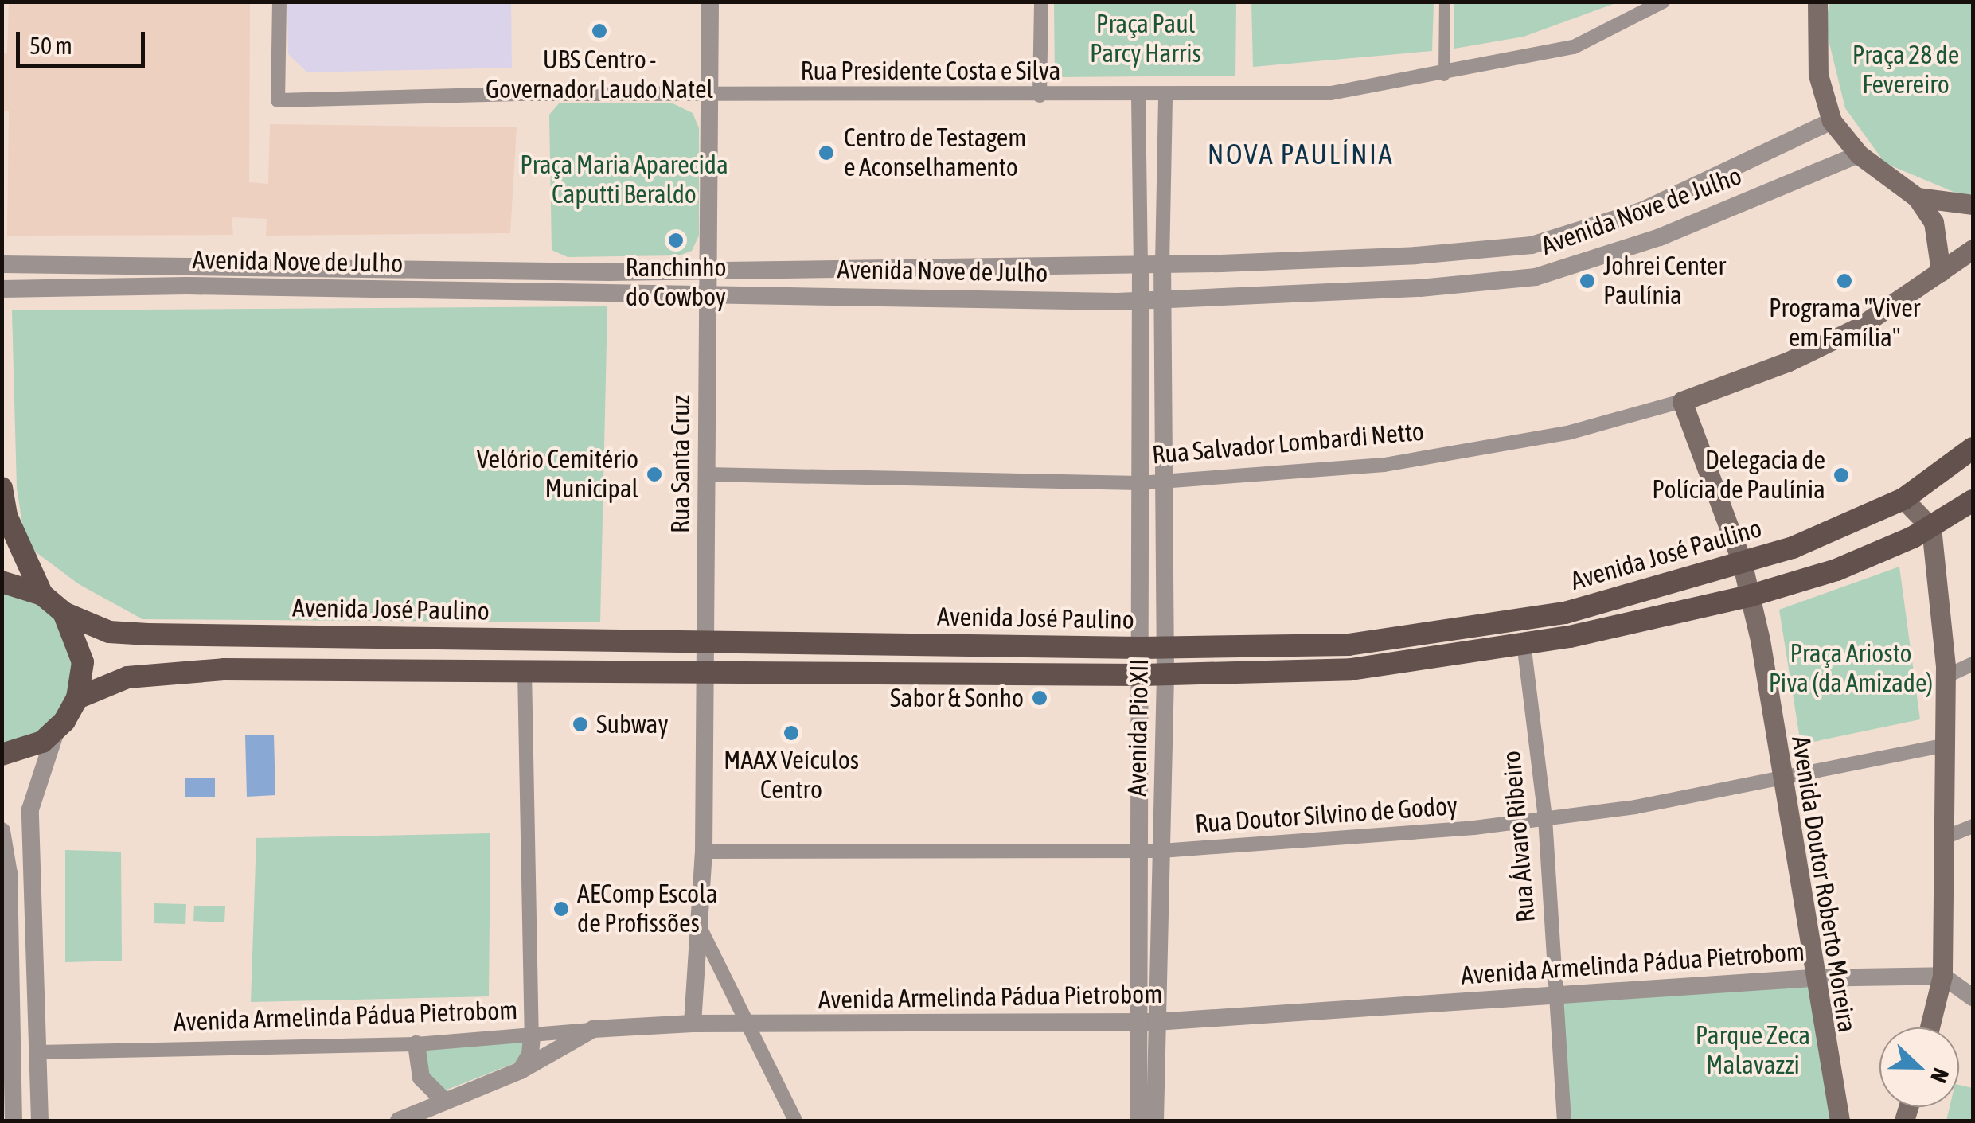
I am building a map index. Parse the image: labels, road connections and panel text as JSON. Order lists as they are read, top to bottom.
{
  "streets": {
    "main road": ["Rua Salvador Lombardi Netto", "Avenida José Paulino", "Avenida Doutor Roberto Moreira"],
    "street": [
      "Rua Presidente Costa e Silva",
      "Avenida Nove de Julho",
      "Rua Santa Cruz",
      "Avenida Pio XII",
      "Rua Doutor Silvino de Godoy",
      "Rua Álvaro Ribeiro",
      "Avenida Armelinda Pádua Pietrobom"
    ]
  },
  "crossings": [
    ["Rua Presidente Costa e Silva", "Rua Santa Cruz"],
    ["Rua Presidente Costa e Silva", "Avenida Pio XII"],
    ["Avenida Nove de Julho", "Rua Santa Cruz"],
    ["Avenida Nove de Julho", "Avenida Pio XII"],
    ["Rua Salvador Lombardi Netto", "Rua Santa Cruz"],
    ["Rua Salvador Lombardi Netto", "Avenida Pio XII"],
    ["Rua Salvador Lombardi Netto", "Avenida Doutor Roberto Moreira"],
    ["Rua Santa Cruz", "Avenida José Paulino"],
    ["Rua Santa Cruz", "Rua Doutor Silvino de Godoy"],
    ["Rua Santa Cruz", "Avenida Armelinda Pádua Pietrobom"],
    ["Avenida José Paulino", "Avenida Pio XII"],
    ["Avenida José Paulino", "Rua Álvaro Ribeiro"],
    ["Avenida José Paulino", "Avenida Doutor Roberto Moreira"],
    ["Avenida Pio XII", "Rua Doutor Silvino de Godoy"],
    ["Avenida Pio XII", "Avenida Armelinda Pádua Pietrobom"],
    ["Rua Doutor Silvino de Godoy", "Rua Álvaro Ribeiro"],
    ["Rua Doutor Silvino de Godoy", "Avenida Doutor Roberto Moreira"],
    ["Rua Álvaro Ribeiro", "Avenida Armelinda Pádua Pietrobom"],
    ["Avenida Doutor Roberto Moreira", "Avenida Armelinda Pádua Pietrobom"]
  ],
  "districts": ["NOVA PAULÍNIA"],
  "parks": [
    "Praça Paul Parcy Harris",
    "Praça 28 de Fevereiro",
    "Praça Maria Aparecida Caputti Beraldo",
    "Praça Ariosto Piva (da Amizade)",
    "Parque Zeca Malavazzi"
  ],
  "places": [
    "UBS Centro - Governador Laudo Natel",
    "Centro de Testagem e Aconselhamento",
    "Ranchinho do Cowboy",
    "Johrei Center Paulínia",
    "Programa \"Viver em Família\"",
    "Velório Cemitério Municipal",
    "Delegacia de Polícia de Paulínia",
    "Sabor & Sonho",
    "Subway",
    "MAAX Veículos Centro",
    "AEComp Escola de Profissões"
  ],
  "scale_bar": "50 m",
  "north": "right"
}
